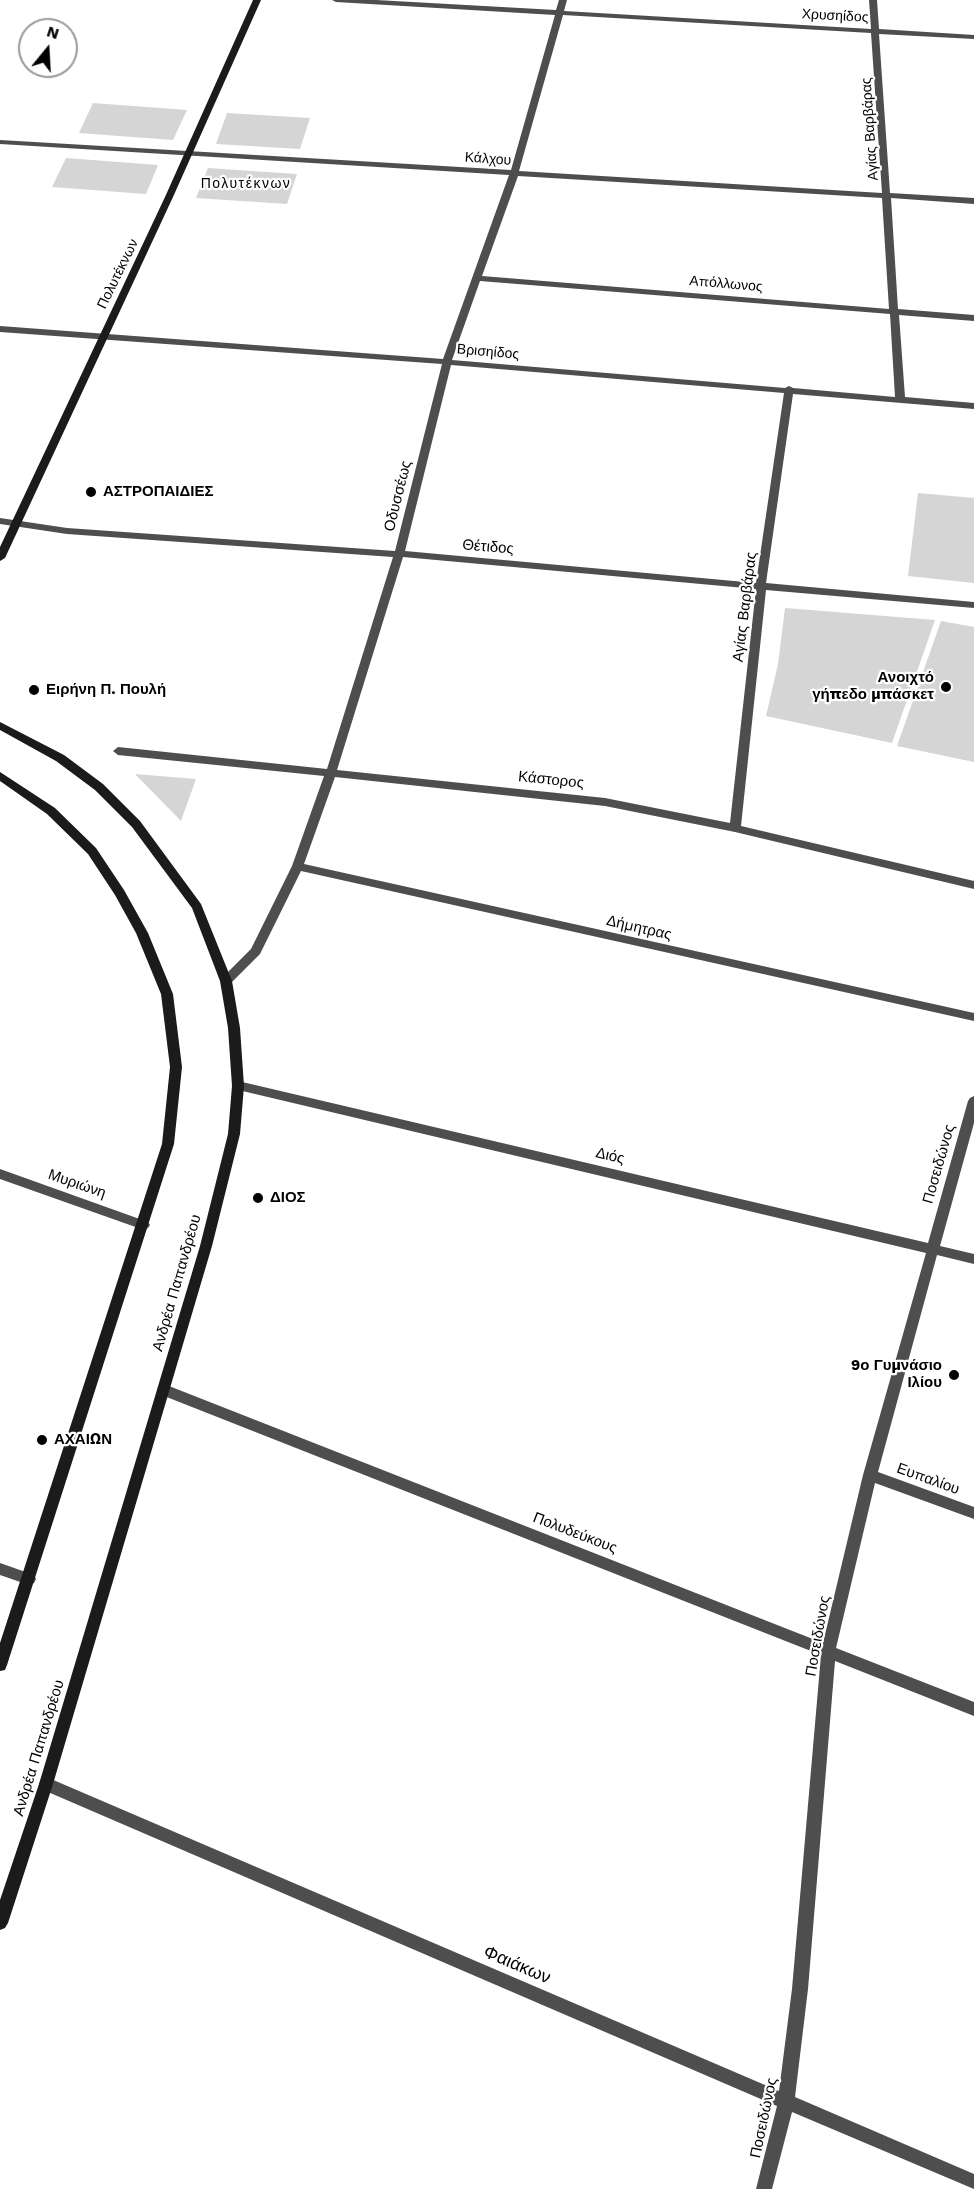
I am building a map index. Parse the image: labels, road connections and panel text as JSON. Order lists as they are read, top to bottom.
{
  "streets": {
    "main road": ["Πολυτέκνων", "Ανδρέα Παπανδρέου"],
    "street": [
      "Χρυσηίδος",
      "Αγίας Βαρβάρας",
      "Κάλχου",
      "Απόλλωνος",
      "Βρισηίδος",
      "Οδυσσέως",
      "Θέτιδος",
      "Κάστορος",
      "Δήμητρας",
      "Διός",
      "Ποσειδώνος",
      "Μυριώνη",
      "Ευπαλίου",
      "Πολυδεύκους",
      "Φαιάκων"
    ]
  },
  "crossings": [
    ["Χρυσηίδος", "Αγίας Βαρβάρας"],
    ["Χρυσηίδος", "Οδυσσέως"],
    ["Αγίας Βαρβάρας", "Κάλχου"],
    ["Αγίας Βαρβάρας", "Απόλλωνος"],
    ["Αγίας Βαρβάρας", "Βρισηίδος"],
    ["Αγίας Βαρβάρας", "Θέτιδος"],
    ["Αγίας Βαρβάρας", "Κάστορος"],
    ["Κάλχου", "Πολυτέκνων"],
    ["Κάλχου", "Οδυσσέως"],
    ["Πολυτέκνων", "Βρισηίδος"],
    ["Πολυτέκνων", "Θέτιδος"],
    ["Απόλλωνος", "Οδυσσέως"],
    ["Βρισηίδος", "Οδυσσέως"],
    ["Οδυσσέως", "Θέτιδος"],
    ["Οδυσσέως", "Κάστορος"],
    ["Οδυσσέως", "Δήμητρας"],
    ["Οδυσσέως", "Ανδρέα Παπανδρέου"],
    ["Διός", "Ποσειδώνος"],
    ["Διός", "Ανδρέα Παπανδρέου"],
    ["Ποσειδώνος", "Ευπαλίου"],
    ["Ποσειδώνος", "Πολυδεύκους"],
    ["Ποσειδώνος", "Φαιάκων"],
    ["Ανδρέα Παπανδρέου", "Πολυδεύκους"],
    ["Ανδρέα Παπανδρέου", "Φαιάκων"]
  ],
  "districts": ["Πολυτέκνων"],
  "places": [
    "ΑΣΤΡΟΠΑΙΔΙΕΣ",
    "Ανοιχτό γήπεδο μπάσκετ",
    "Ειρήνη Π. Πουλή",
    "ΔΙΟΣ",
    "9ο Γυμνάσιο Ιλίου",
    "ΑΧΑΙΩΝ"
  ],
  "north": "top"
}
